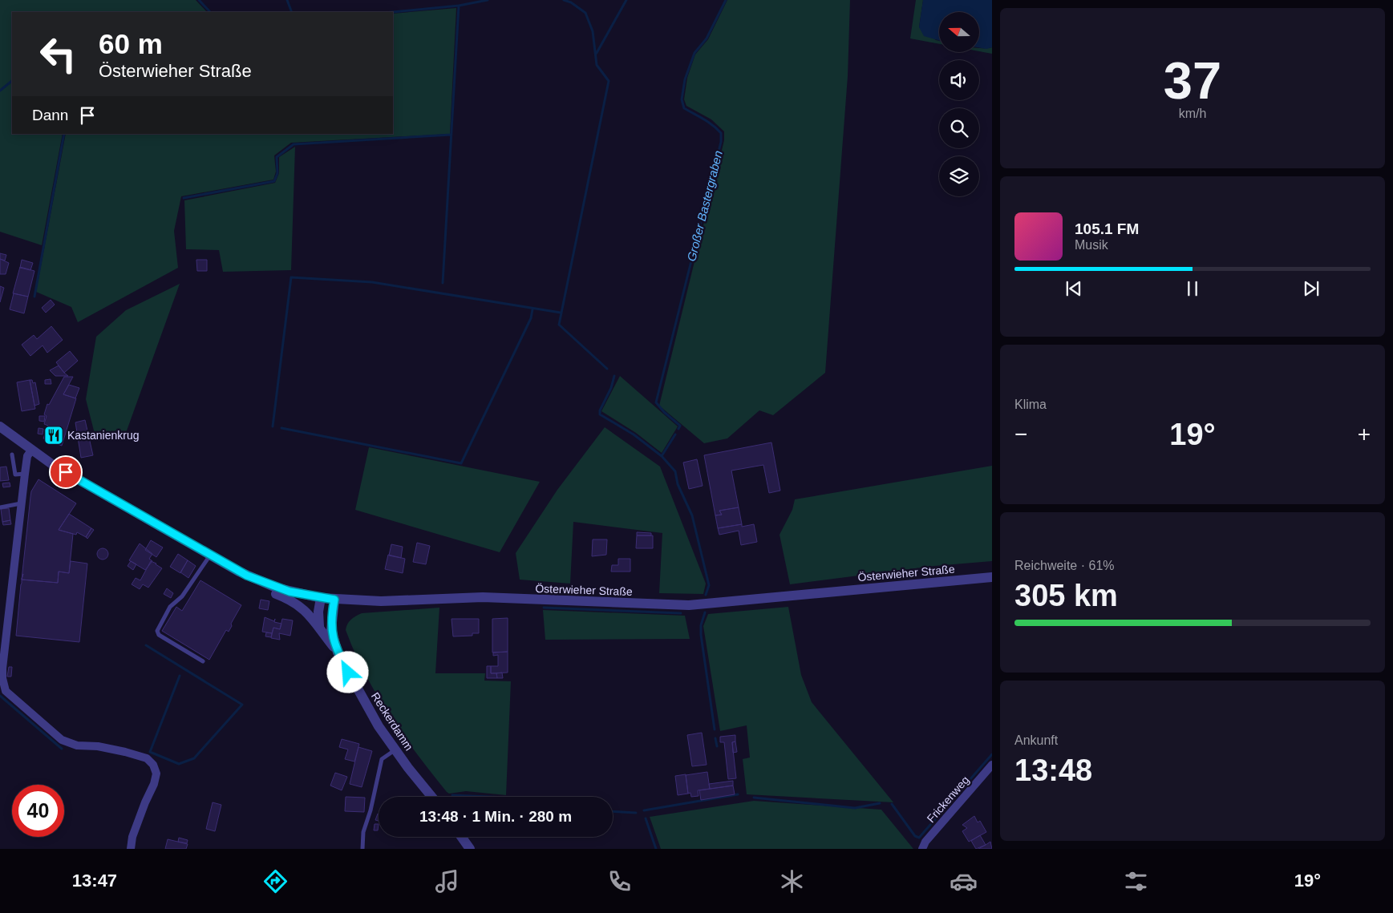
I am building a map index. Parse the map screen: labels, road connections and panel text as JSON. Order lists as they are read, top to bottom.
{
  "streets": {
    "street": ["Österwieher Straße", "Reckerdamm", "Frickenweg"]
  },
  "crossings": [
    ["Österwieher Straße", "Reckerdamm"]
  ],
  "water": ["Großer Bastergraben"],
  "places": {
    "restaurant": ["Kastanienkrug"]
  },
  "north": "left",
  "page": {
    "tile": [
      ["37", "km/h"],
      "Klima",
      ["Reichweite · 61%", "305 km"],
      ["Ankunft", "13:48"]
    ],
    "turn": ["60 m", "Österwieher Straße"],
    "then": "Dann",
    "song": ["105.1 FM", "Musik"],
    "heat": ["−", "19°", "+"],
    "limit": "40",
    "trip": "13:48 · 1 Min. · 280 m",
    "tabs": ["13:47", "19°"]
  }
}
